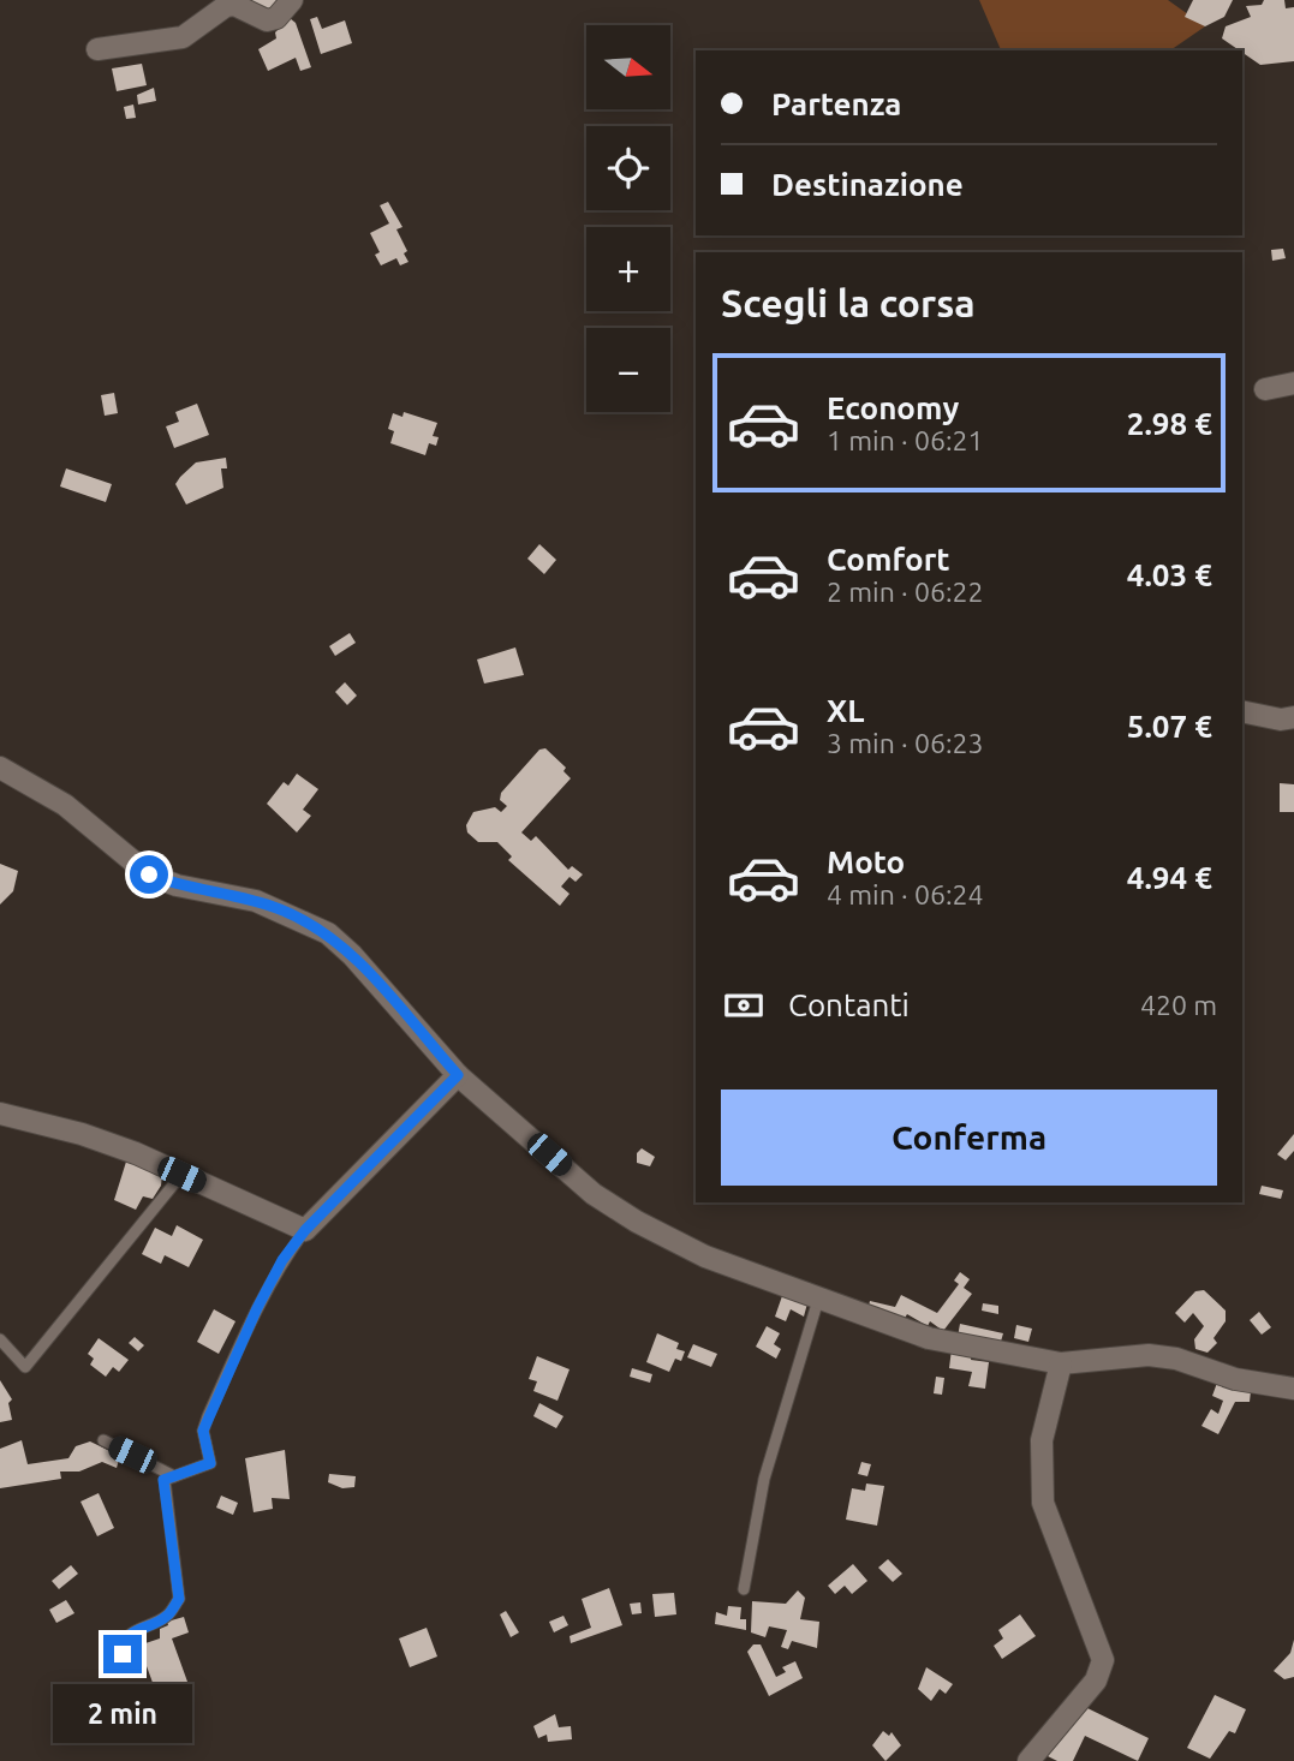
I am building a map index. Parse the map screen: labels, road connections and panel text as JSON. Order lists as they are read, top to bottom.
{
  "north": "right",
  "page": {
    "map_buttons": ["+", "−"],
    "banner": ["Partenza", "Destinazione"],
    "heading": "Scegli la corsa",
    "list": [
      {
        "name": "Economy",
        "note": "1 min · 06:21",
        "value": "2.98 €"
      },
      {
        "name": "Comfort",
        "note": "2 min · 06:22",
        "value": "4.03 €"
      },
      {
        "name": "XL",
        "note": "3 min · 06:23",
        "value": "5.07 €"
      },
      {
        "name": "Moto",
        "note": "4 min · 06:24",
        "value": "4.94 €"
      }
    ],
    "pay": ["Contanti", "420 m"],
    "buttons": "Conferma",
    "bubble": "2 min"
  }
}
